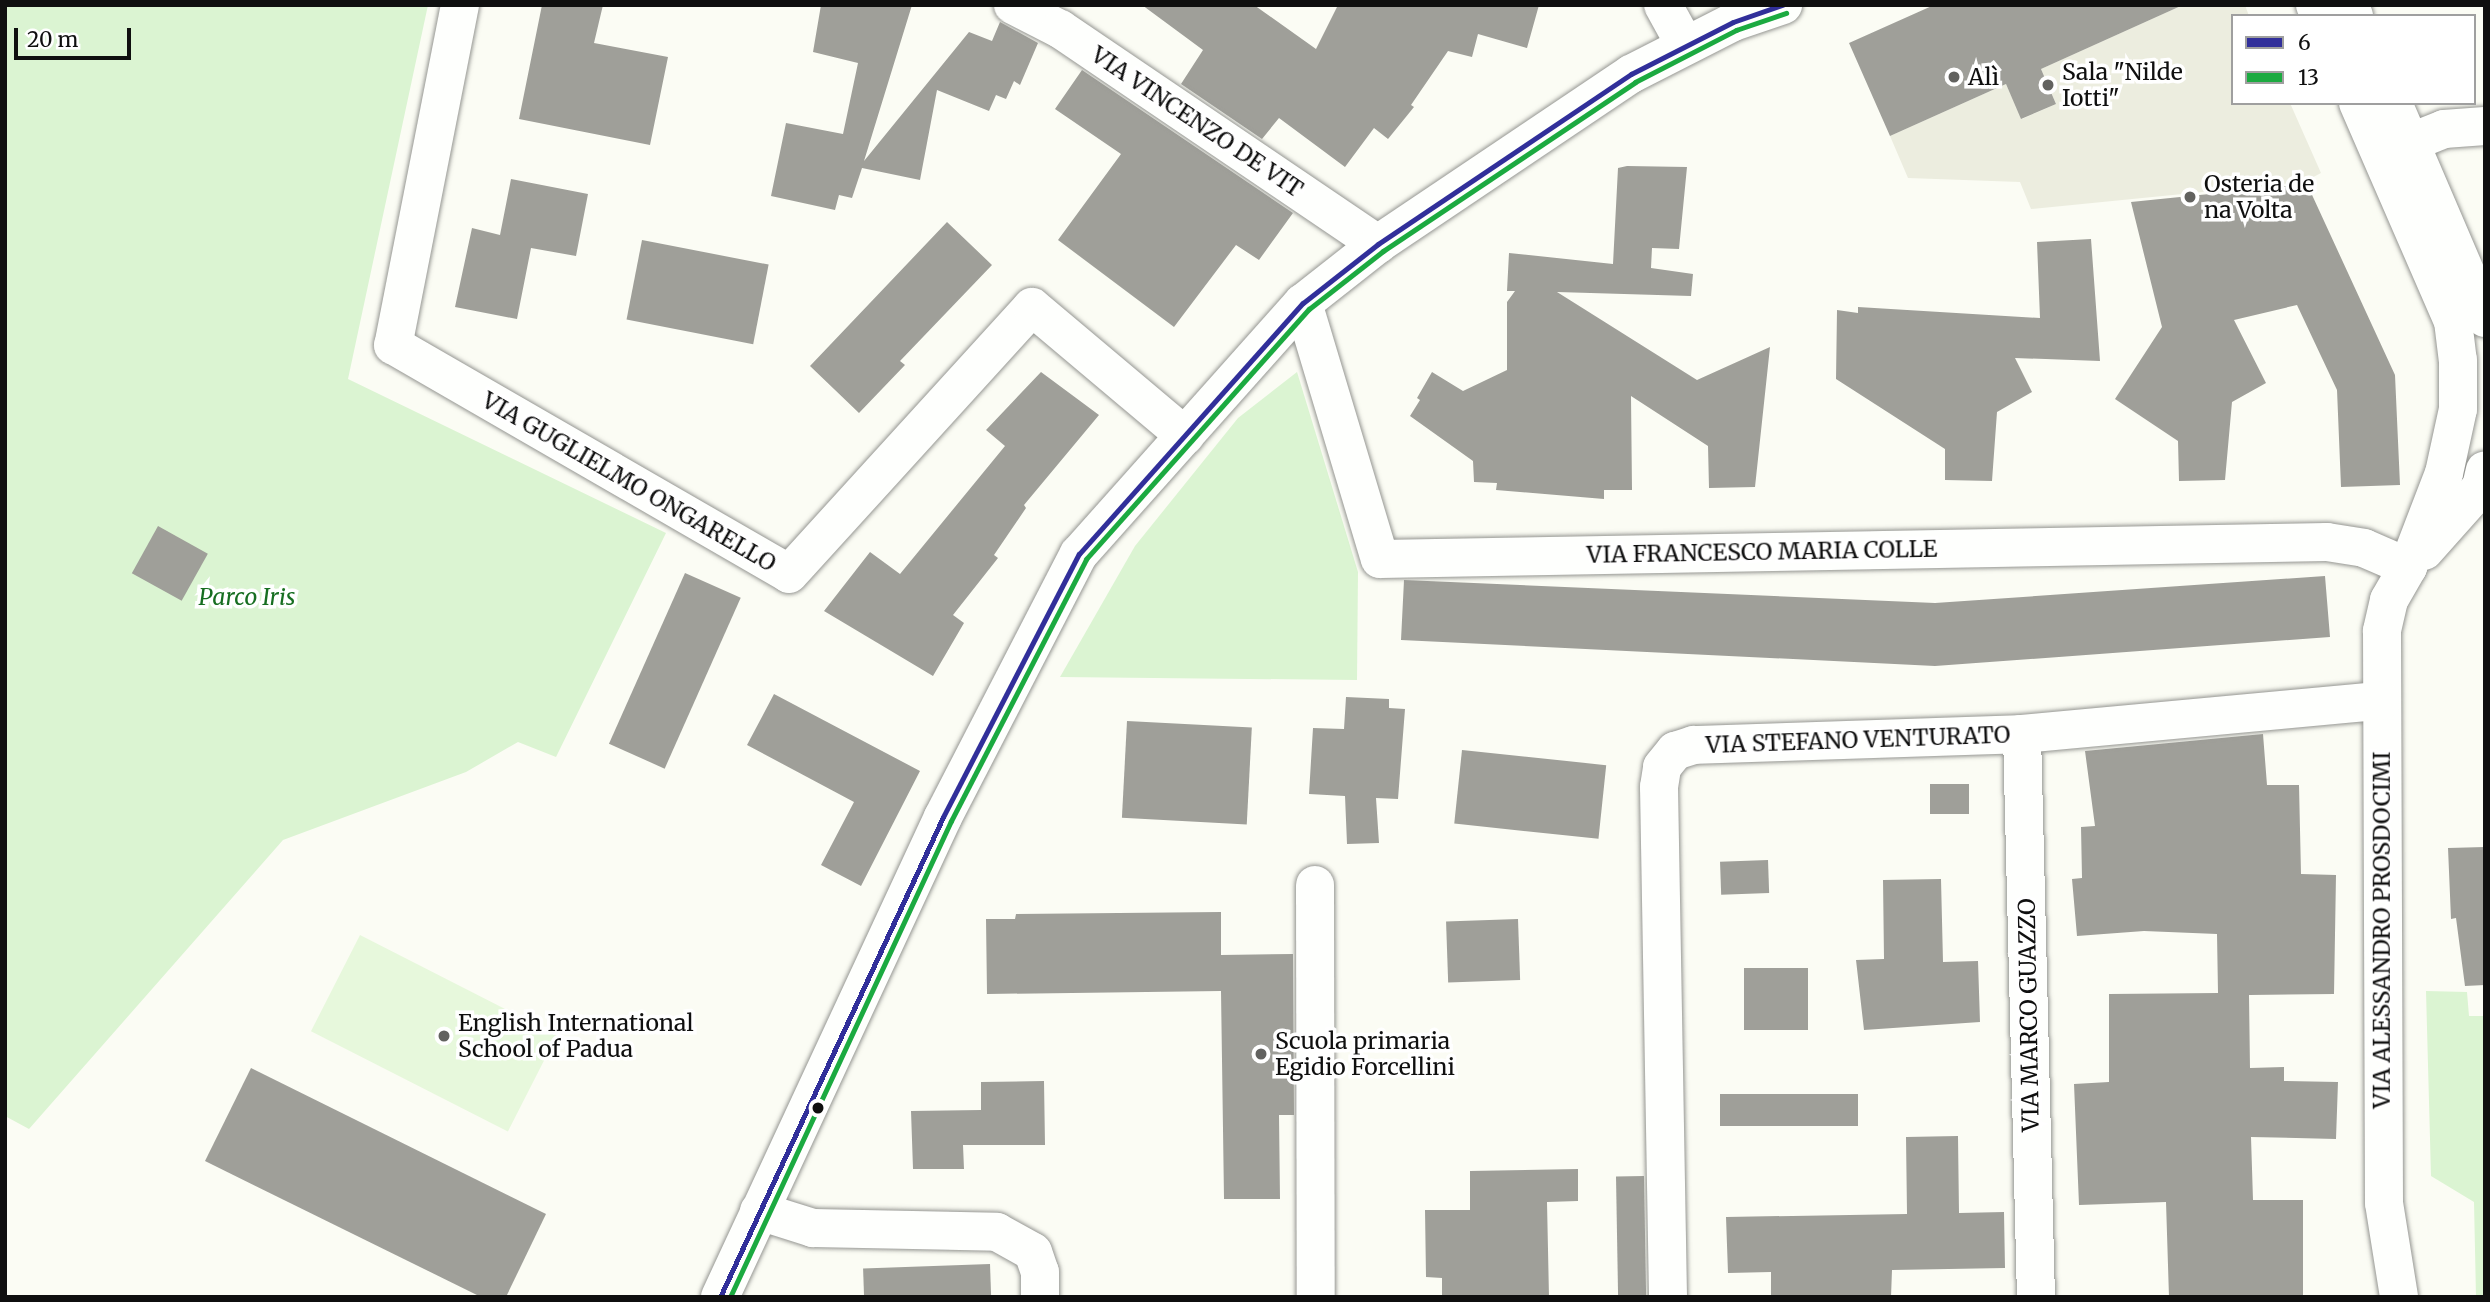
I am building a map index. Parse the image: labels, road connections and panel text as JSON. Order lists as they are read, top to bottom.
{
  "streets": {
    "street": [
      "VIA VINCENZO DE VIT",
      "VIA GUGLIELMO ONGARELLO",
      "VIA FRANCESCO MARIA COLLE",
      "VIA STEFANO VENTURATO",
      "VIA ALESSANDRO PROSDOCIMI",
      "VIA MARCO GUAZZO"
    ]
  },
  "crossings": [
    ["VIA FRANCESCO MARIA COLLE", "VIA ALESSANDRO PROSDOCIMI"],
    ["VIA STEFANO VENTURATO", "VIA ALESSANDRO PROSDOCIMI"],
    ["VIA STEFANO VENTURATO", "VIA MARCO GUAZZO"]
  ],
  "parks": ["Parco Iris"],
  "places": [
    "Alì",
    "Sala \"Nilde Iotti\"",
    "Osteria de na Volta",
    "English International School of Padua",
    "Scuola primaria Egidio Forcellini"
  ],
  "lines": ["transit line 6", "transit line 13"],
  "legend": ["6", "13"],
  "scale_bar": "20 m"
}
